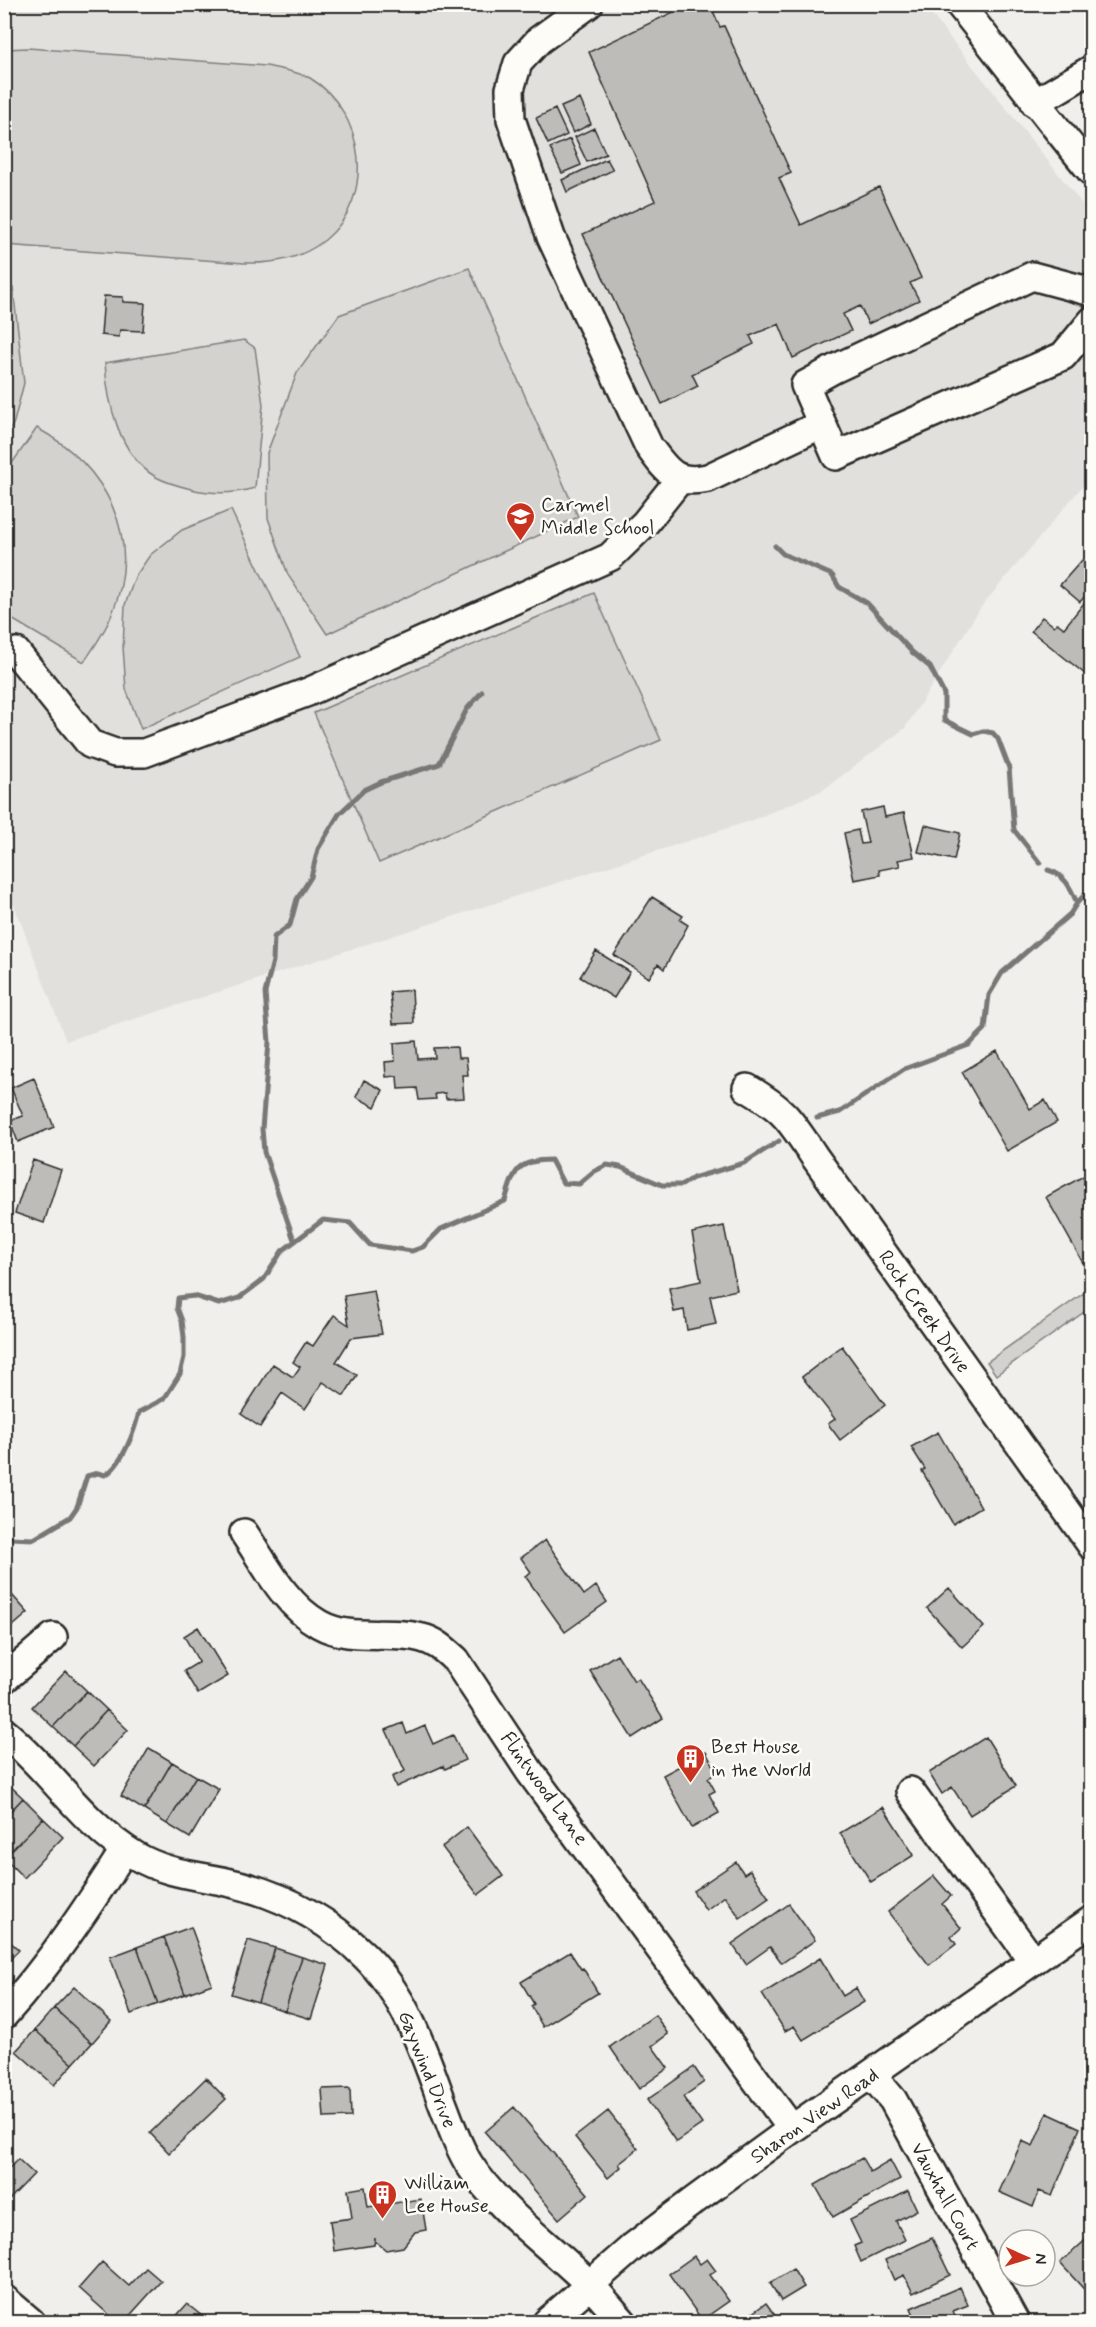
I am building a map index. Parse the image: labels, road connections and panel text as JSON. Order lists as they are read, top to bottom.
{
  "streets": {
    "street": [
      "Rock Creek Drive",
      "Flintwood Lane",
      "Gaywind Drive",
      "Sharon View Road",
      "Vauxhall Court"
    ]
  },
  "crossings": [
    ["Flintwood Lane", "Sharon View Road"],
    ["Gaywind Drive", "Sharon View Road"],
    ["Sharon View Road", "Vauxhall Court"]
  ],
  "places": {
    "school or university": ["Carmel Middle School"],
    "building": ["Best House in the World", "William Lee House"]
  },
  "north": "right"
}
